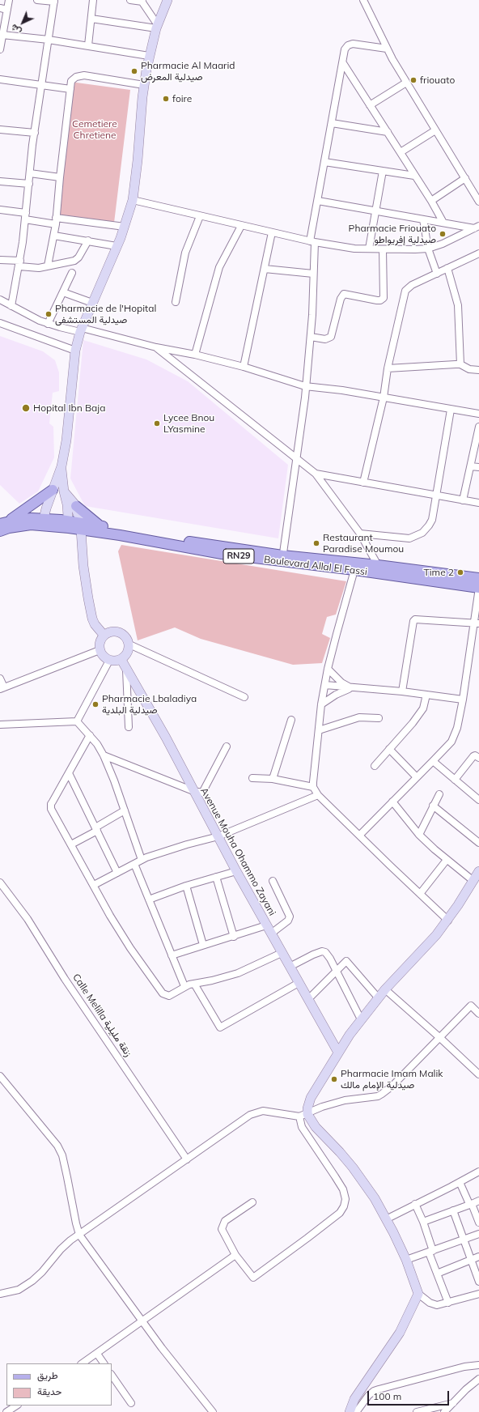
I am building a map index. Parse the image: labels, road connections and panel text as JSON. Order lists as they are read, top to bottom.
{
  "streets": {
    "main road": ["RN29", "Boulevard Allal El Fassi"],
    "street": ["Avenue Mouha Ohammo Zayani", "Calle Melilla زنقة مليلية"]
  },
  "parks": ["Cemetiere Chretiene"],
  "places": [
    "Pharmacie Al Maarid صيدلية المعرض",
    "friouato",
    "foire",
    "Pharmacie Friouato صيدلية إفريواطو",
    "Pharmacie de l'Hopital صيدلية المستشفى",
    "Hopital Ibn Baja",
    "Lycee Bnou LYasmine",
    "Restaurant Paradise Moumou",
    "Time 2",
    "Pharmacie Lbaladiya صيدلية البلدية",
    "Pharmacie Imam Malik صيدلية الإمام مالك"
  ],
  "legend": ["طريق", "حديقة"],
  "scale_bar": "100 m",
  "north": "bottom left"
}
